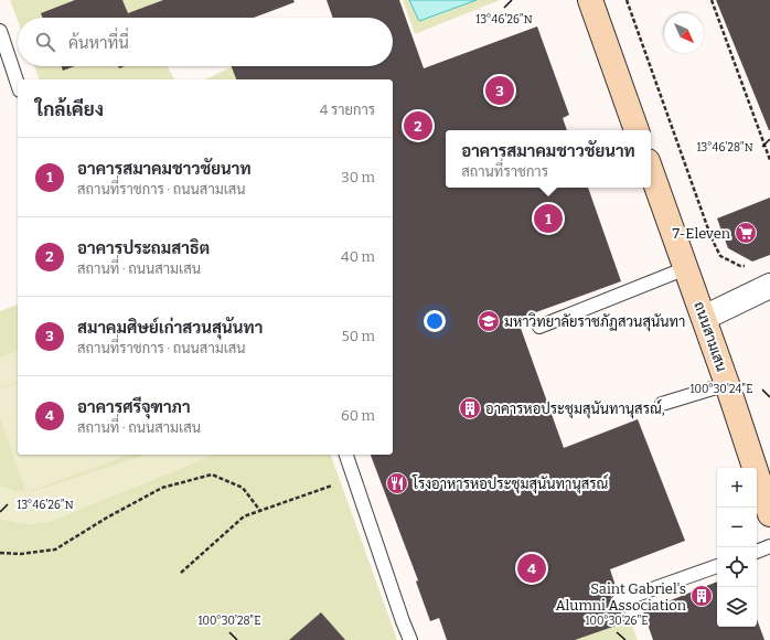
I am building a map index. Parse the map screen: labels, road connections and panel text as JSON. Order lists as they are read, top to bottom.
{
  "streets": {
    "main road": ["ถนนสามเสน"]
  },
  "places": {
    "supermarket": ["7-Eleven"],
    "school or university": ["มหาวิทยาลัยราชภัฏสวนสุนันทา"],
    "building": ["อาคารหอประชุมสุนันทานุสรณ์,", "Saint Gabriel's Alumni Association"],
    "restaurant": ["โรงอาหารหอประชุมสุนันทานุสรณ์"]
  },
  "north": "bottom right",
  "page": {
    "search": "ค้นหาที่นี่",
    "pins": [
      "3",
      "2",
      "1",
      "4"
    ],
    "heading": ["ใกล้เคียง", "4 รายการ"],
    "popup": ["อาคารสมาคมชาวชัยนาท", "สถานที่ราชการ"],
    "list": [
      {
        "mark": "1",
        "name": "อาคารสมาคมชาวชัยนาท",
        "note": "สถานที่ราชการ · ถนนสามเสน",
        "value": "30 m"
      },
      {
        "mark": "2",
        "name": "อาคารประถมสาธิต",
        "note": "สถานที่ · ถนนสามเสน",
        "value": "40 m"
      },
      {
        "mark": "3",
        "name": "สมาคมศิษย์เก่าสวนสุนันทา",
        "note": "สถานที่ราชการ · ถนนสามเสน",
        "value": "50 m"
      },
      {
        "mark": "4",
        "name": "อาคารศรีจุฑาภา",
        "note": "สถานที่ · ถนนสามเสน",
        "value": "60 m"
      }
    ],
    "map_buttons": ["+", "−"]
  },
  "coordinates": [
    "13°46'26\"N",
    "13°46'28\"N",
    "100°30'24\"E",
    "100°30'28\"E",
    "100°30'26\"E"
  ]
}
